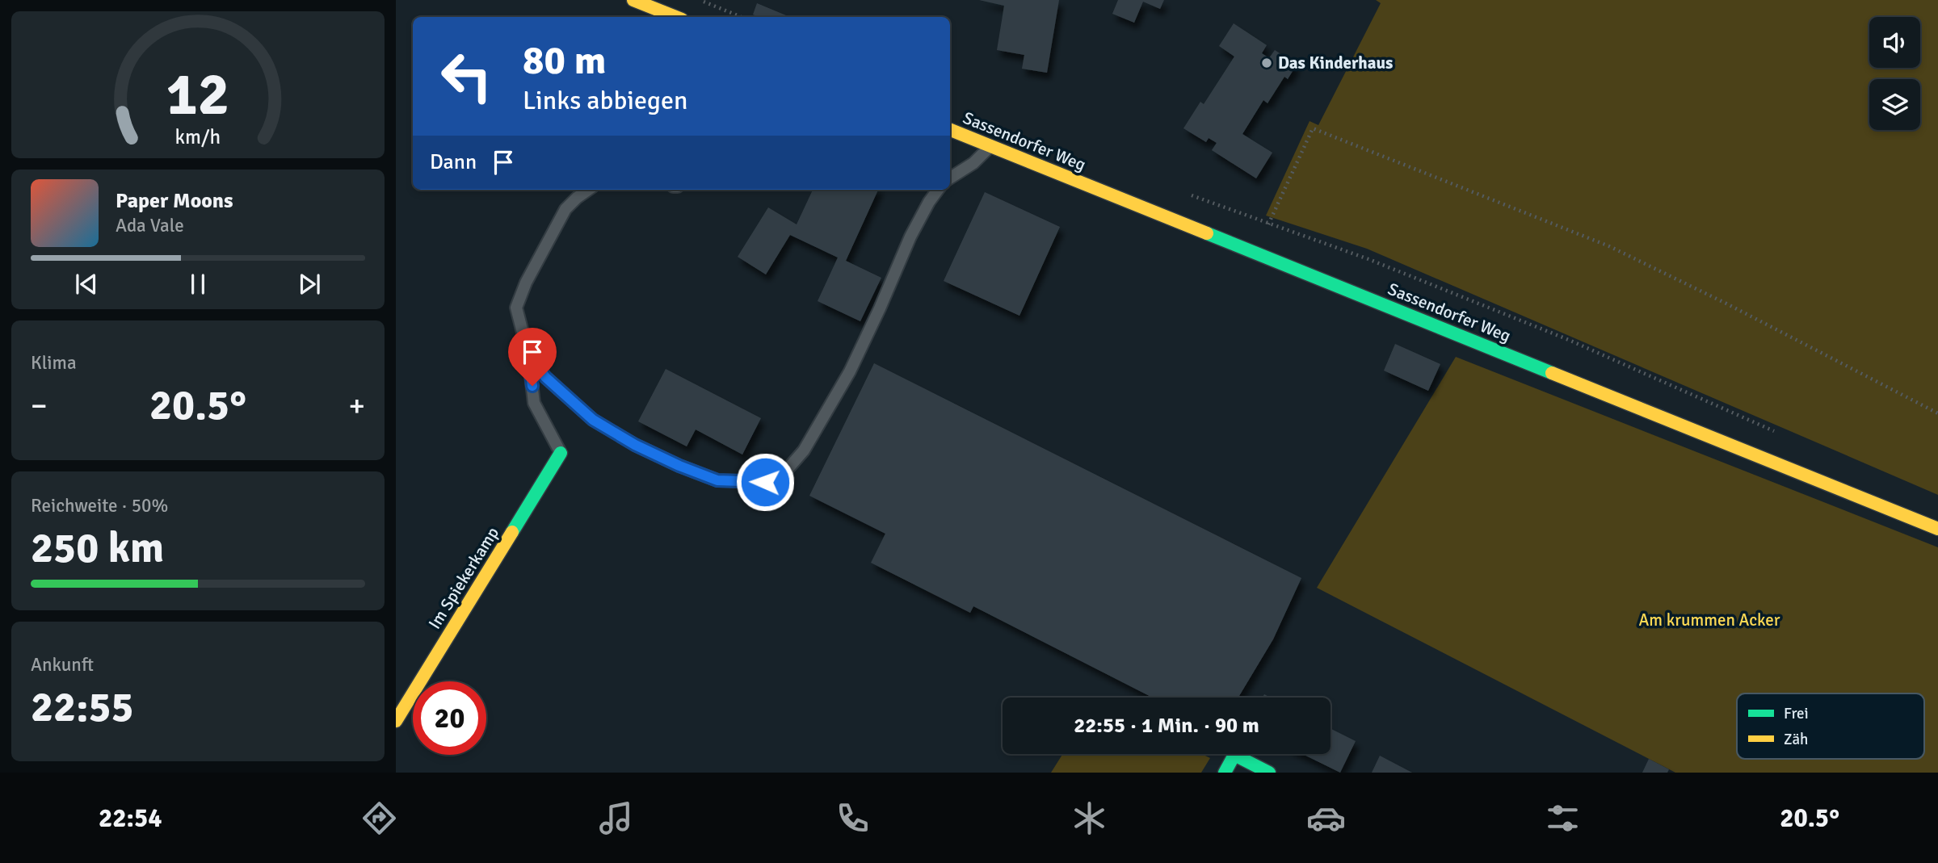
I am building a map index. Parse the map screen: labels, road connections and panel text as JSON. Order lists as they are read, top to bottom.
{
  "streets": {
    "street": ["Sassendorfer Weg", "Im Spiekerkamp"]
  },
  "parks": ["Am krummen Acker"],
  "places": ["Das Kinderhaus"],
  "legend": ["Frei", "Zäh"],
  "page": {
    "turn": ["80 m", "Links abbiegen"],
    "then": "Dann",
    "song": ["Paper Moons", "Ada Vale"],
    "tile": [
      "Klima",
      ["Reichweite · 50%", "250 km"],
      ["Ankunft", "22:55"]
    ],
    "heat": ["−", "20.5°", "+"],
    "limit": "20",
    "trip": "22:55 · 1 Min. · 90 m",
    "tabs": ["22:54", "20.5°"],
    "gauge": ["12", "km/h"]
  }
}
